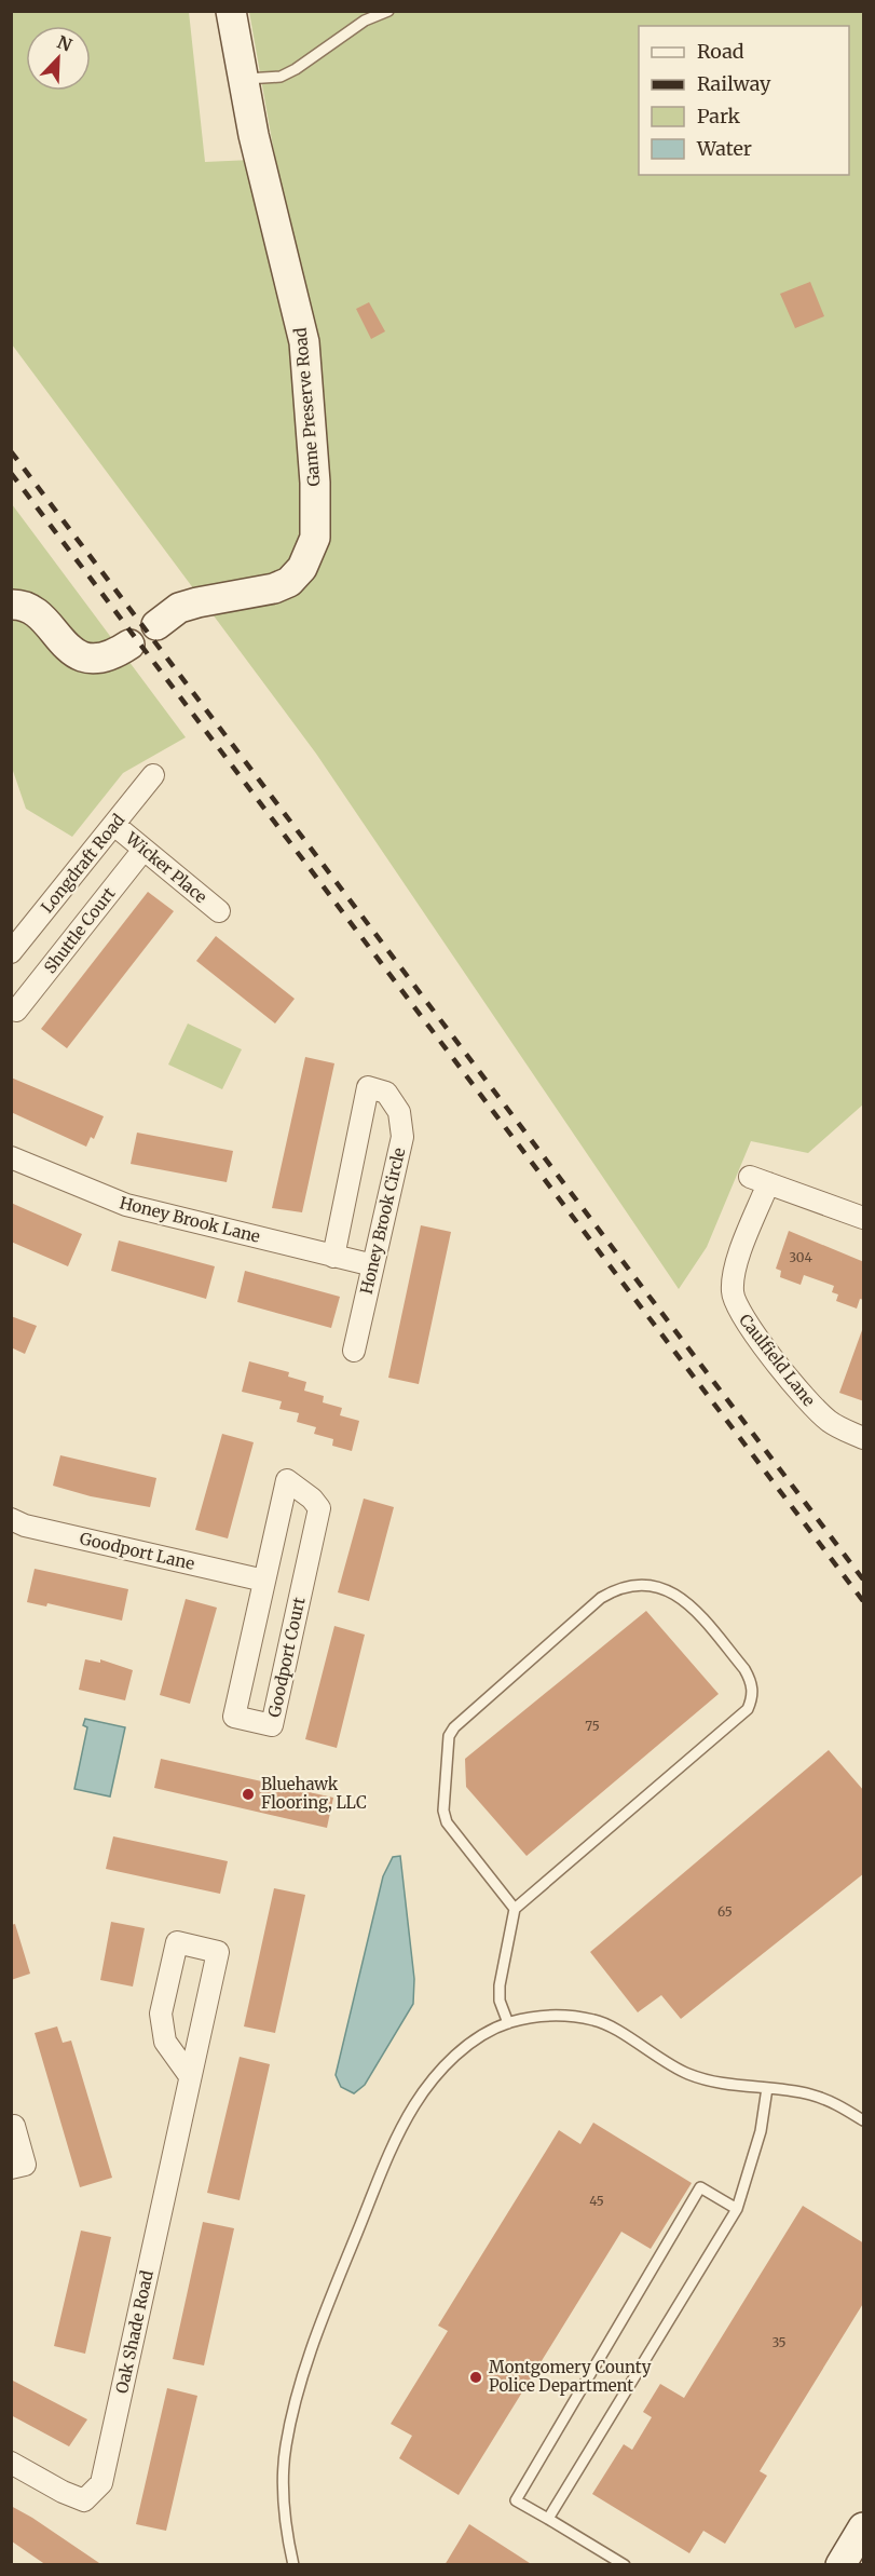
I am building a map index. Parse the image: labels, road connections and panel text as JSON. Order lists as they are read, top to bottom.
{
  "streets": {
    "street": [
      "Game Preserve Road",
      "Longdraft Road",
      "Wicker Place",
      "Shuttle Court",
      "Honey Brook Lane",
      "Honey Brook Circle",
      "Caulfield Lane",
      "Goodport Lane",
      "Goodport Court",
      "Oak Shade Road"
    ]
  },
  "crossings": [
    ["Longdraft Road", "Wicker Place"],
    ["Wicker Place", "Shuttle Court"],
    ["Honey Brook Lane", "Honey Brook Circle"],
    ["Goodport Lane", "Goodport Court"]
  ],
  "places": ["Bluehawk Flooring, LLC", "Montgomery County Police Department"],
  "house_numbers": [
    "304",
    "75",
    "65",
    "45",
    "35"
  ],
  "legend": [
    "Road",
    "Railway",
    "Park",
    "Water"
  ],
  "north": "top right"
}
